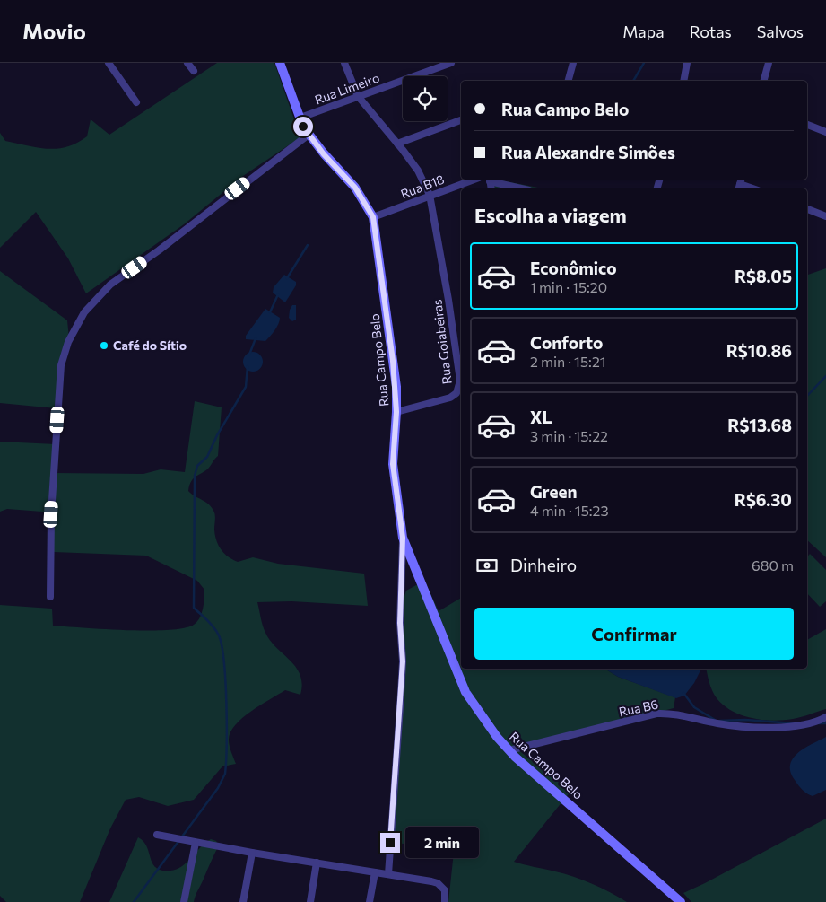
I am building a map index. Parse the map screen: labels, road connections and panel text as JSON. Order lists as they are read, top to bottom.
{
  "streets": {
    "street": [
      "Rua Limeiro",
      "Rua B18",
      "Rua Goiabeiras",
      "Rua Campo Belo",
      "Rua B6"
    ]
  },
  "crossings": [
    ["Rua Limeiro", "Rua Goiabeiras"],
    ["Rua Limeiro", "Rua Campo Belo"],
    ["Rua B18", "Rua Goiabeiras"],
    ["Rua B18", "Rua Campo Belo"],
    ["Rua Goiabeiras", "Rua Campo Belo"],
    ["Rua Campo Belo", "Rua B6"]
  ],
  "places": ["Café do Sítio"],
  "page": {
    "header": "Movio",
    "nav": ["Mapa", "Rotas", "Salvos"],
    "banner": ["Rua Campo Belo", "Rua Alexandre Simões"],
    "heading": "Escolha a viagem",
    "list": [
      {
        "name": "Econômico",
        "note": "1 min · 15:20",
        "value": "R$8.05"
      },
      {
        "name": "Conforto",
        "note": "2 min · 15:21",
        "value": "R$10.86"
      },
      {
        "name": "XL",
        "note": "3 min · 15:22",
        "value": "R$13.68"
      },
      {
        "name": "Green",
        "note": "4 min · 15:23",
        "value": "R$6.30"
      }
    ],
    "pay": ["Dinheiro", "680 m"],
    "buttons": "Confirmar",
    "bubble": "2 min"
  }
}
